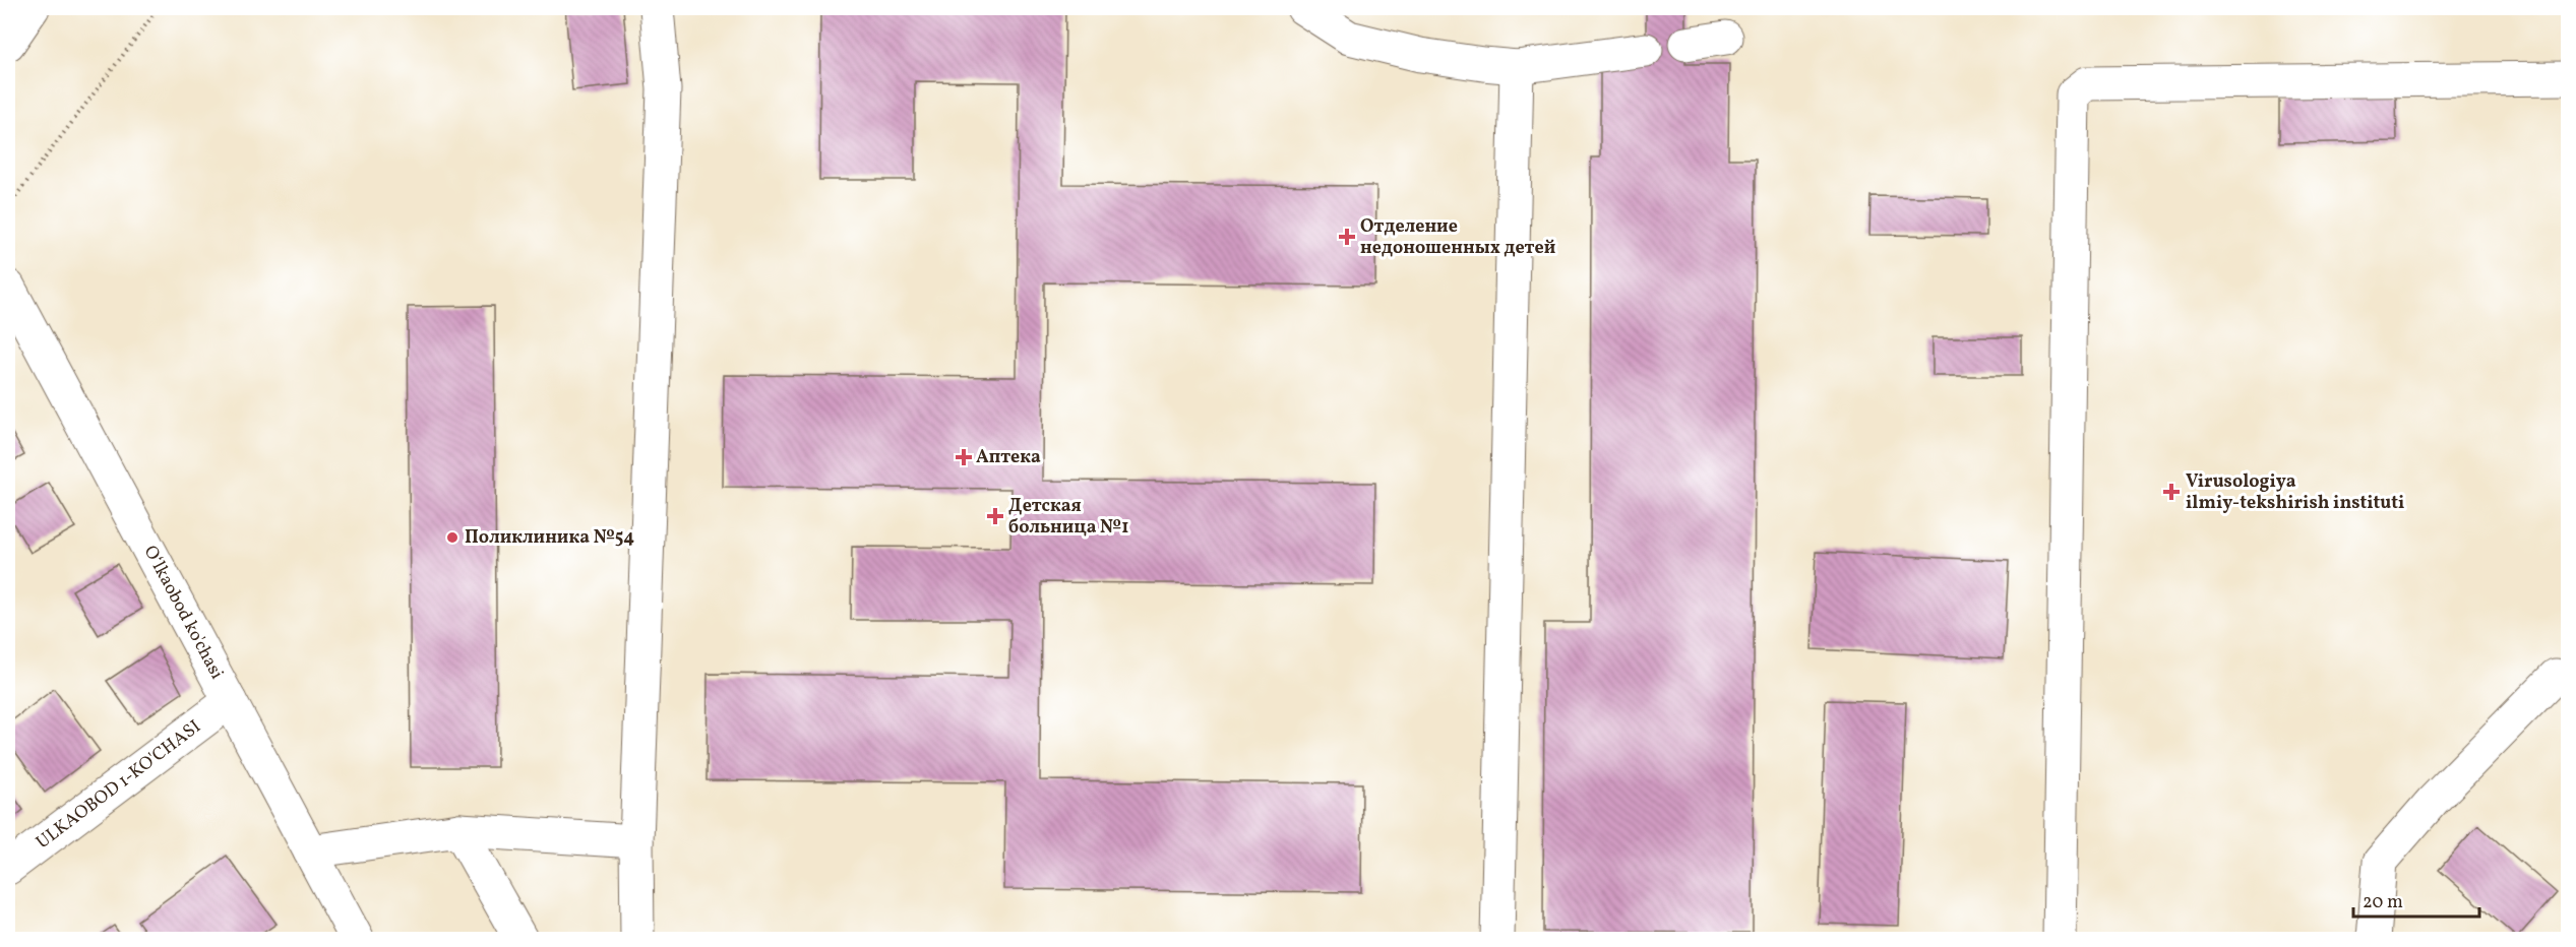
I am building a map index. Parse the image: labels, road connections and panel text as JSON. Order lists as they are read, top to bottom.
{
  "streets": {
    "street": ["Oʻlkaobod ko'chasi", "ULKAOBOD 1-KO'CHASI"]
  },
  "crossings": [
    ["Oʻlkaobod ko'chasi", "ULKAOBOD 1-KO'CHASI"]
  ],
  "places": {
    "health": [
      "Отделение недоношенных детей",
      "Аптека",
      "Virusologiya ilmiy-tekshirish instituti",
      "Детская больница №1"
    ],
    "other": ["Поликлиника №54"]
  },
  "scale_bar": "20 m"
}
